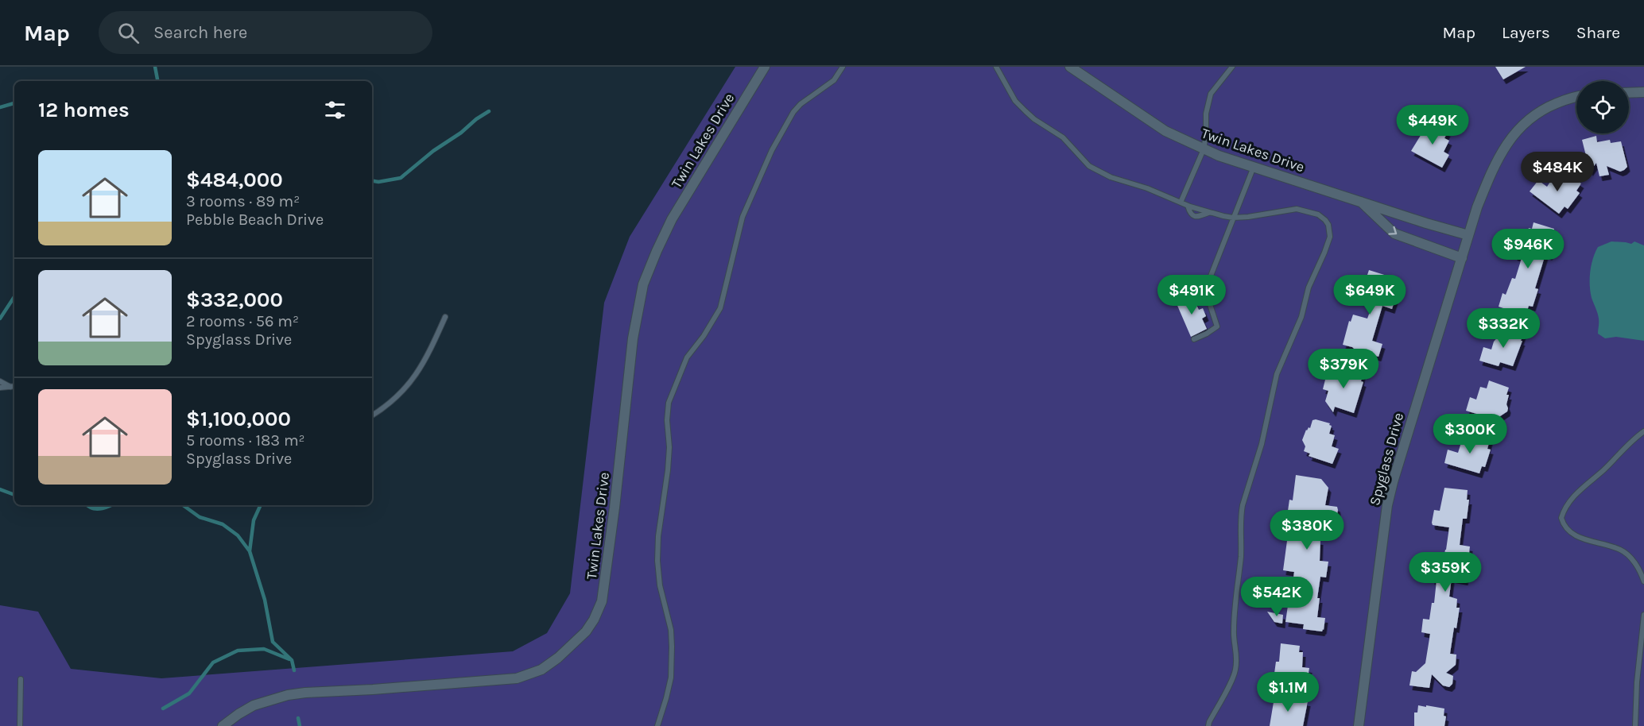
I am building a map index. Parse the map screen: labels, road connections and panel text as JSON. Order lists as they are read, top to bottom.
{
  "streets": {
    "street": ["Twin Lakes Drive", "Spyglass Drive"]
  },
  "crossings": [
    ["Twin Lakes Drive", "Spyglass Drive"]
  ],
  "page": {
    "header": "Map",
    "search": "Search here",
    "nav": ["Map", "Layers", "Share"],
    "heading": "12 homes",
    "price": [
      "$449K",
      "$484K",
      "$946K",
      "$491K",
      "$649K",
      "$332K",
      "$379K",
      "$300K",
      "$380K",
      "$359K",
      "$542K",
      "$1.1M"
    ],
    "list": [
      {
        "name": "$484,000",
        "note": "3 rooms · 89 m² · Pebble Beach Drive"
      },
      {
        "name": "$332,000",
        "note": "2 rooms · 56 m² · Spyglass Drive"
      },
      {
        "name": "$1,100,000",
        "note": "5 rooms · 183 m² · Spyglass Drive"
      }
    ]
  }
}
